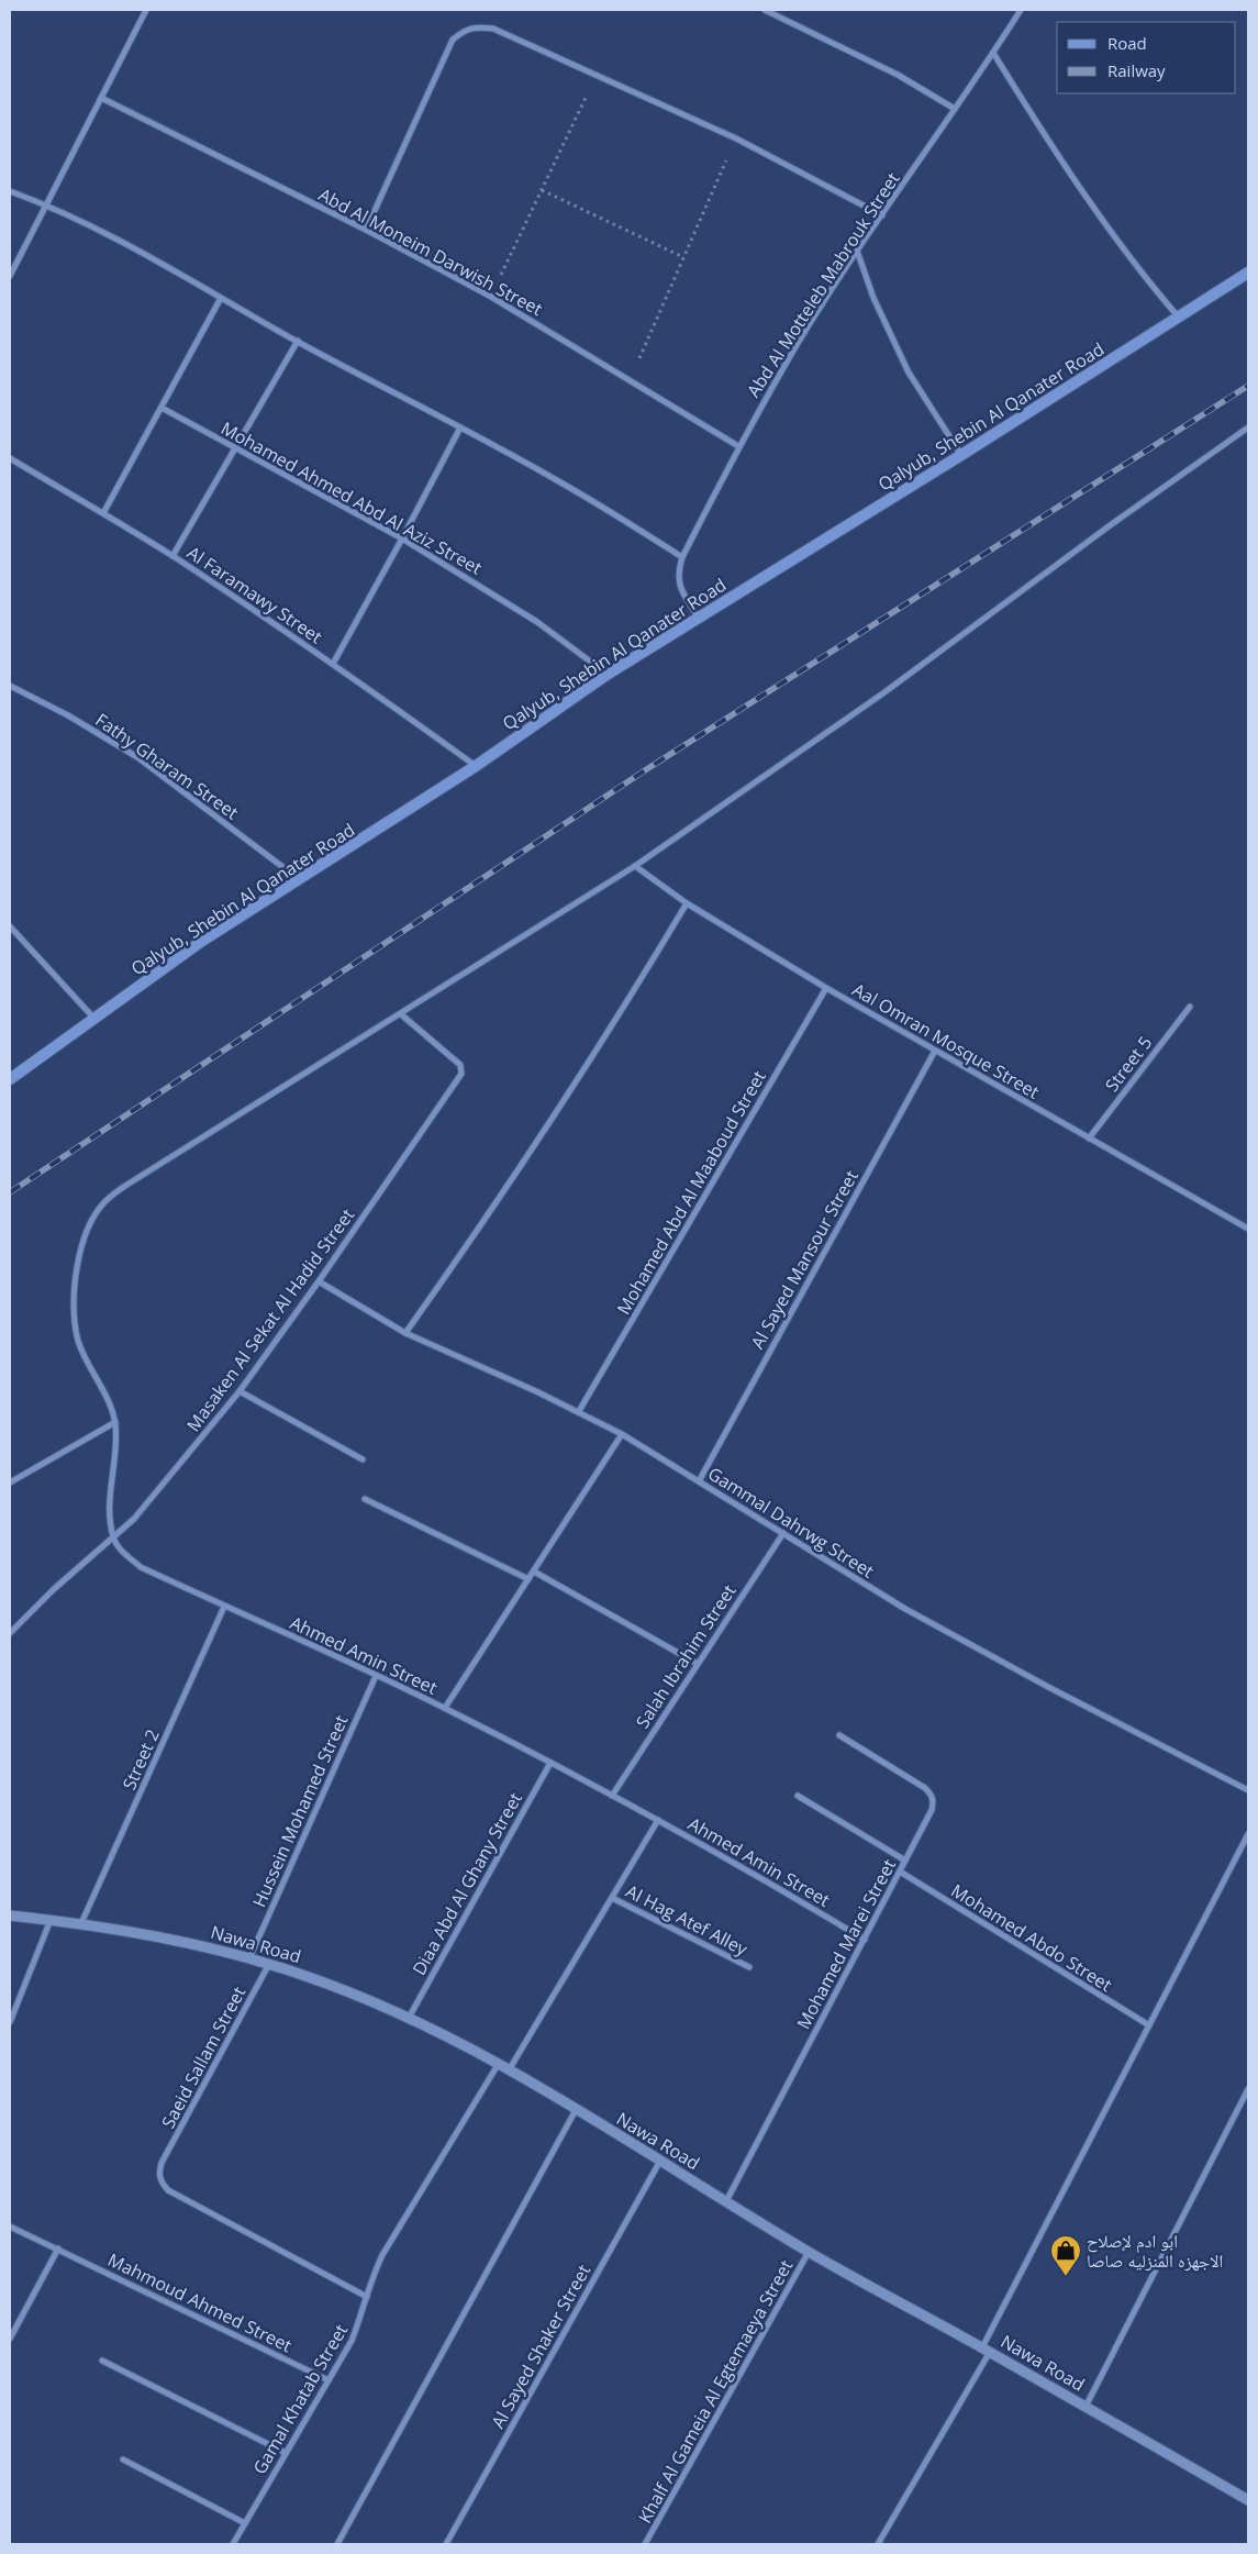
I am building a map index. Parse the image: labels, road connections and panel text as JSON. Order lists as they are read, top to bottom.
{
  "streets": {
    "main road": ["Qalyub, Shebin Al Qanater Road"],
    "street": [
      "Abd Al Moneim Darwish Street",
      "Abd Al Motteleb Mabrouk Street",
      "Mohamed Ahmed Abd Al Aziz Street",
      "Al Faramawy Street",
      "Fathy Gharam Street",
      "Aal Omran Mosque Street",
      "Street 5",
      "Mohamed Abd Al Maaboud Street",
      "Al Sayed Mansour Street",
      "Masaken Al Sekat Al Hadid Street",
      "Gammal Dahrwg Street",
      "Ahmed Amin Street",
      "Salah Ibrahim Street",
      "Street 2",
      "Hussein Mohamed Street",
      "Diaa Abd Al Ghany Street",
      "Al Hag Atef Alley",
      "Mohamed Abdo Street",
      "Nawa Road",
      "Mohamed Marei Street",
      "Saeid Sallam Street",
      "Mahmoud Ahmed Street",
      "Al Sayed Shaker Street",
      "Khalf Al Gameia Al Egtemaeya Street",
      "Gamal Khatab Street"
    ]
  },
  "crossings": [
    ["Abd Al Moneim Darwish Street", "Abd Al Motteleb Mabrouk Street"],
    ["Abd Al Motteleb Mabrouk Street", "Qalyub, Shebin Al Qanater Road"],
    ["Qalyub, Shebin Al Qanater Road", "Mohamed Ahmed Abd Al Aziz Street"],
    ["Qalyub, Shebin Al Qanater Road", "Al Faramawy Street"],
    ["Qalyub, Shebin Al Qanater Road", "Fathy Gharam Street"],
    ["Aal Omran Mosque Street", "Street 5"],
    ["Aal Omran Mosque Street", "Mohamed Abd Al Maaboud Street"],
    ["Aal Omran Mosque Street", "Al Sayed Mansour Street"],
    ["Mohamed Abd Al Maaboud Street", "Gammal Dahrwg Street"],
    ["Al Sayed Mansour Street", "Gammal Dahrwg Street"],
    ["Masaken Al Sekat Al Hadid Street", "Gammal Dahrwg Street"],
    ["Masaken Al Sekat Al Hadid Street", "Ahmed Amin Street"],
    ["Gammal Dahrwg Street", "Salah Ibrahim Street"],
    ["Ahmed Amin Street", "Salah Ibrahim Street"],
    ["Ahmed Amin Street", "Street 2"],
    ["Ahmed Amin Street", "Hussein Mohamed Street"],
    ["Ahmed Amin Street", "Diaa Abd Al Ghany Street"],
    ["Ahmed Amin Street", "Mohamed Marei Street"],
    ["Street 2", "Nawa Road"],
    ["Hussein Mohamed Street", "Nawa Road"],
    ["Diaa Abd Al Ghany Street", "Nawa Road"],
    ["Mohamed Abdo Street", "Mohamed Marei Street"],
    ["Nawa Road", "Mohamed Marei Street"],
    ["Nawa Road", "Saeid Sallam Street"],
    ["Nawa Road", "Al Sayed Shaker Street"],
    ["Nawa Road", "Khalf Al Gameia Al Egtemaeya Street"],
    ["Nawa Road", "Gamal Khatab Street"],
    ["Saeid Sallam Street", "Gamal Khatab Street"],
    ["Mahmoud Ahmed Street", "Gamal Khatab Street"]
  ],
  "places": {
    "shop": ["ابو ادم لإصلاح الاجهزه المنزليه صاصا"]
  },
  "legend": ["Road", "Railway"]
}
